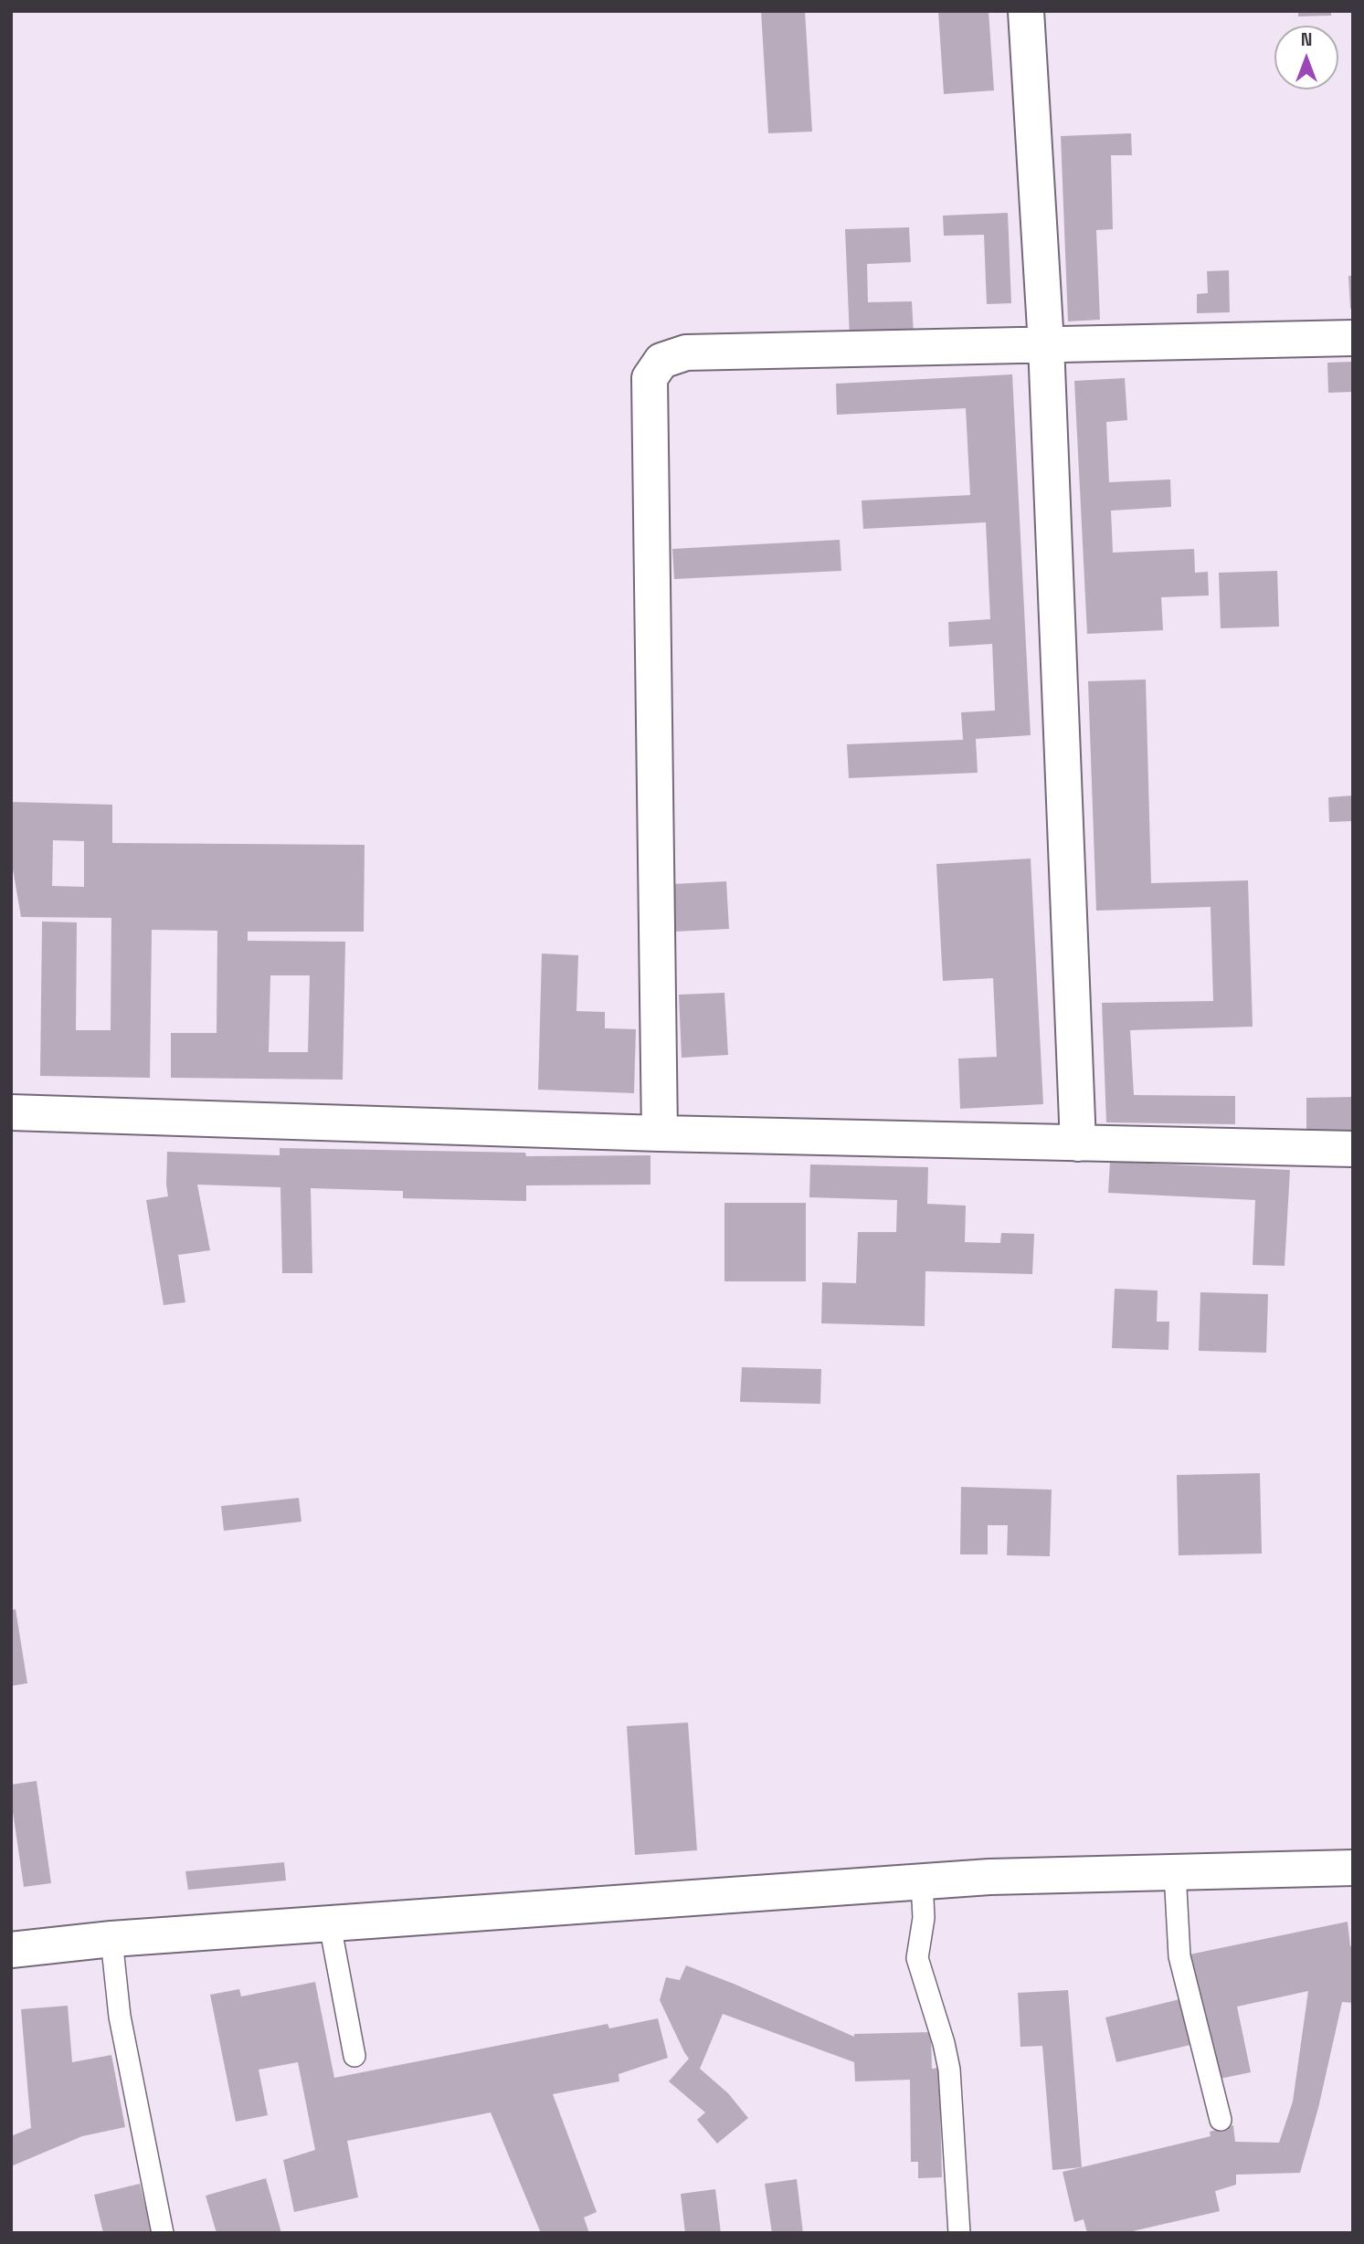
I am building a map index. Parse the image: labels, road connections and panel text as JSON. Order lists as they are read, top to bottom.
{
  "north": "top"
}
